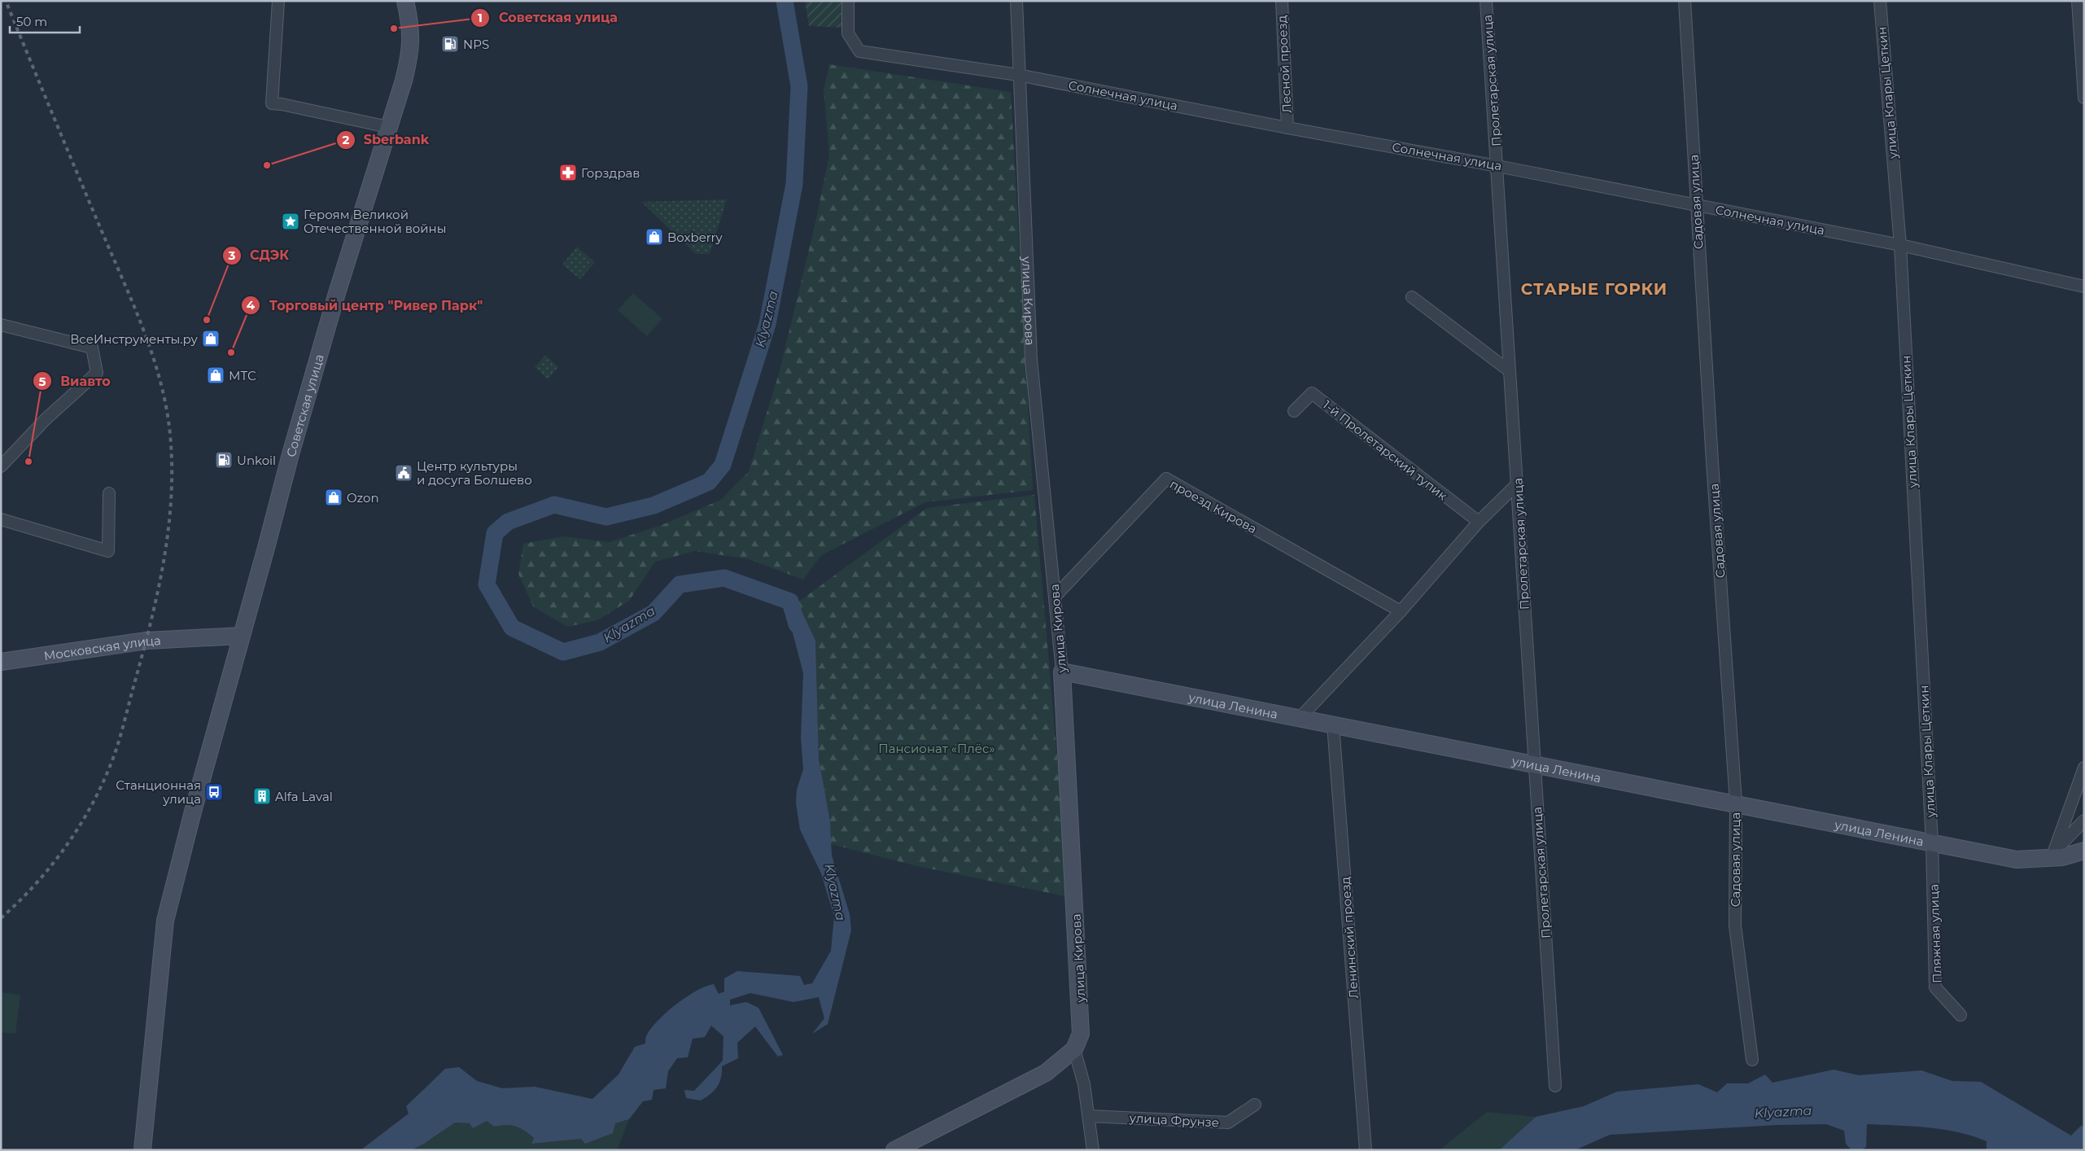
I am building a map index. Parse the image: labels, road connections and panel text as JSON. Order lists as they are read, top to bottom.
{
  "streets": {
    "street": [
      "Лесной проезд",
      "Пролетарская улица",
      "улица Клары Цеткин",
      "Солнечная улица",
      "Садовая улица",
      "улица Кирова",
      "Советская улица",
      "1-й Пролетарский тупик",
      "проезд Кирова",
      "Московская улица",
      "улица Ленина",
      "Пляжная улица",
      "Ленинский проезд",
      "улица Фрунзе"
    ]
  },
  "crossings": [
    ["Лесной проезд", "Солнечная улица"],
    ["Пролетарская улица", "Солнечная улица"],
    ["Пролетарская улица", "улица Ленина"],
    ["улица Клары Цеткин", "Солнечная улица"],
    ["улица Клары Цеткин", "улица Ленина"],
    ["улица Клары Цеткин", "Пляжная улица"],
    ["Солнечная улица", "Садовая улица"],
    ["Солнечная улица", "улица Кирова"],
    ["Садовая улица", "улица Ленина"],
    ["улица Кирова", "проезд Кирова"],
    ["улица Кирова", "улица Ленина"],
    ["Советская улица", "Московская улица"],
    ["улица Ленина", "Пляжная улица"],
    ["улица Ленина", "Ленинский проезд"]
  ],
  "districts": ["СТАРЫЕ ГОРКИ"],
  "water": ["Klyazma"],
  "parks": ["Пансионат «Плёс»"],
  "places": {
    "other": [
      "Советская улица",
      "Sberbank",
      "СДЭК",
      "Торговый центр \"Ривер Парк\"",
      "Виавто"
    ],
    "fuel station": ["NPS", "Unkoil"],
    "pharmacy": ["Горздрав"],
    "place": ["Героям Великой Отечественной войны"],
    "shop": [
      "Boxberry",
      "ВсеИнструменты.ру",
      "МТС",
      "Ozon"
    ],
    "public building": ["Центр культуры и досуга Болшево"],
    "bus stop": ["Станционная улица"],
    "building": ["Alfa Laval"]
  },
  "scale_bar": "50 m"
}
